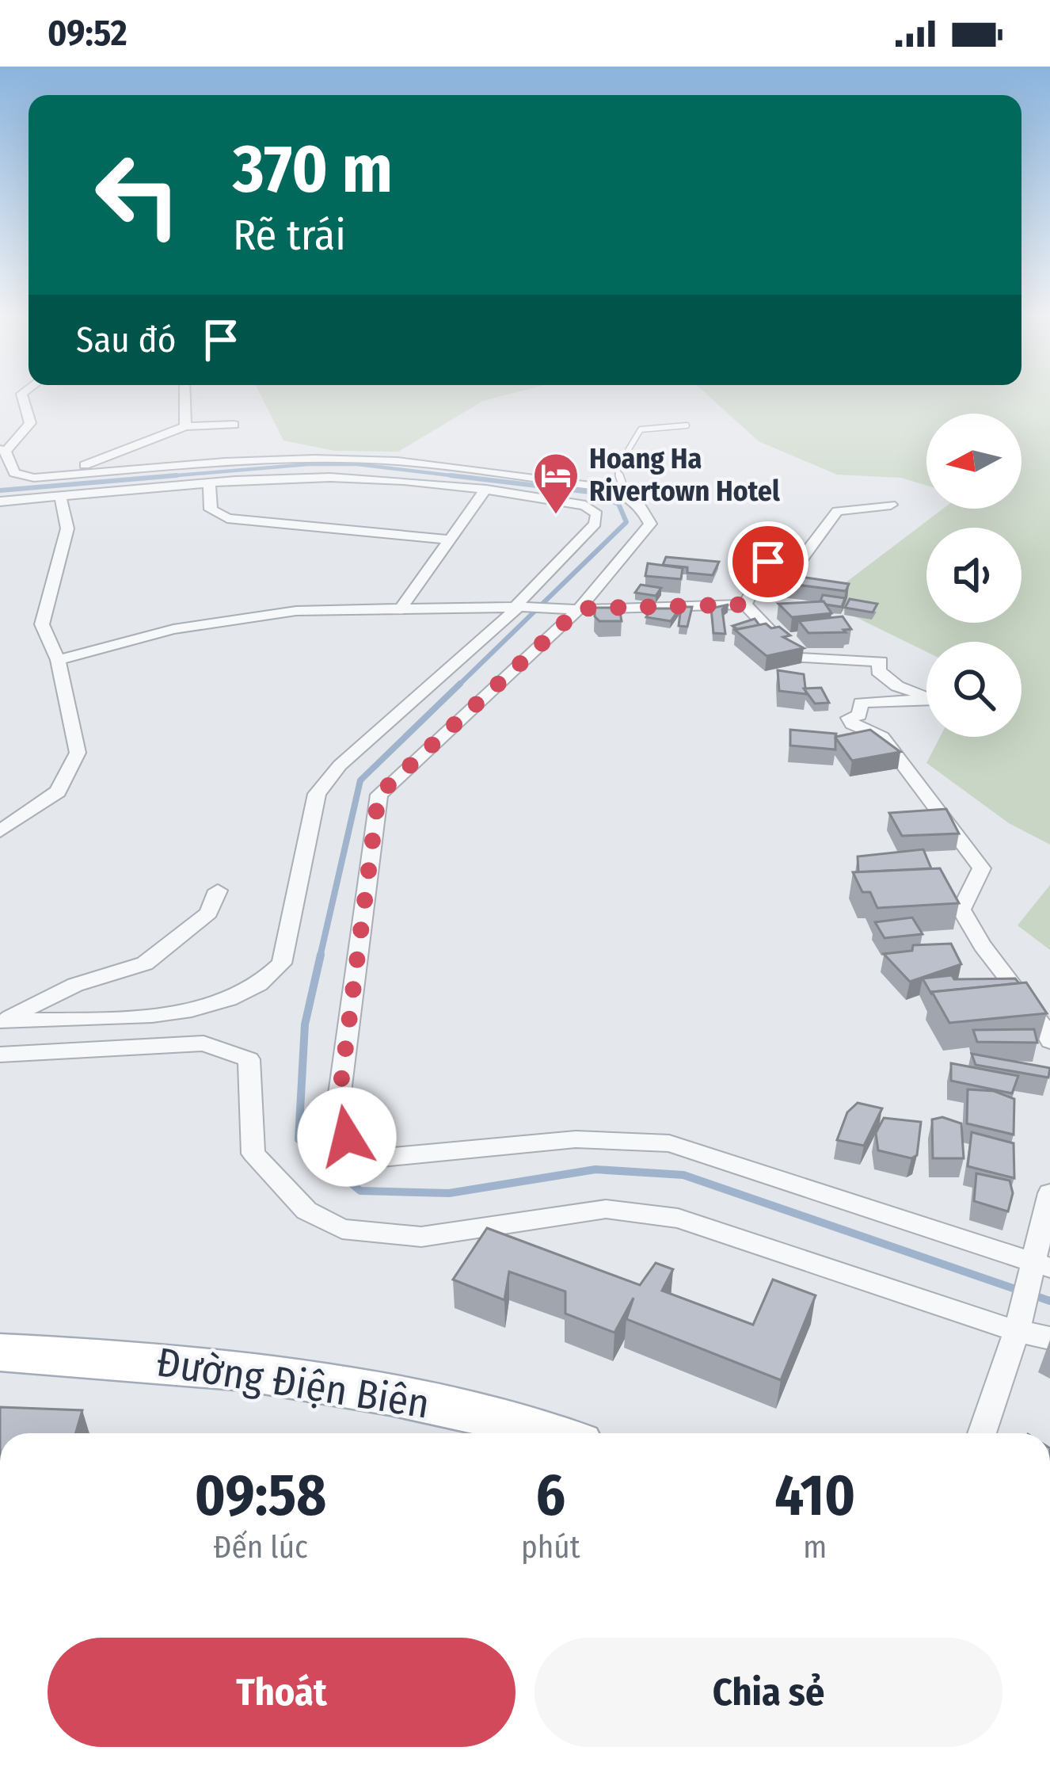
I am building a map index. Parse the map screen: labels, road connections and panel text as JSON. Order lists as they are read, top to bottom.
{
  "streets": {
    "main road": ["Đường Điện Biên"]
  },
  "places": {
    "hotel": ["Hoang Ha Rivertown Hotel"]
  },
  "north": "left",
  "page": {
    "status": "09:52",
    "turn": ["370 m", "Rẽ trái"],
    "then": "Sau đó",
    "eta": [
      "09:58",
      "Đến lúc",
      "6",
      "phút",
      "410",
      "m"
    ],
    "buttons": ["Thoát", "Chia sẻ"]
  }
}
